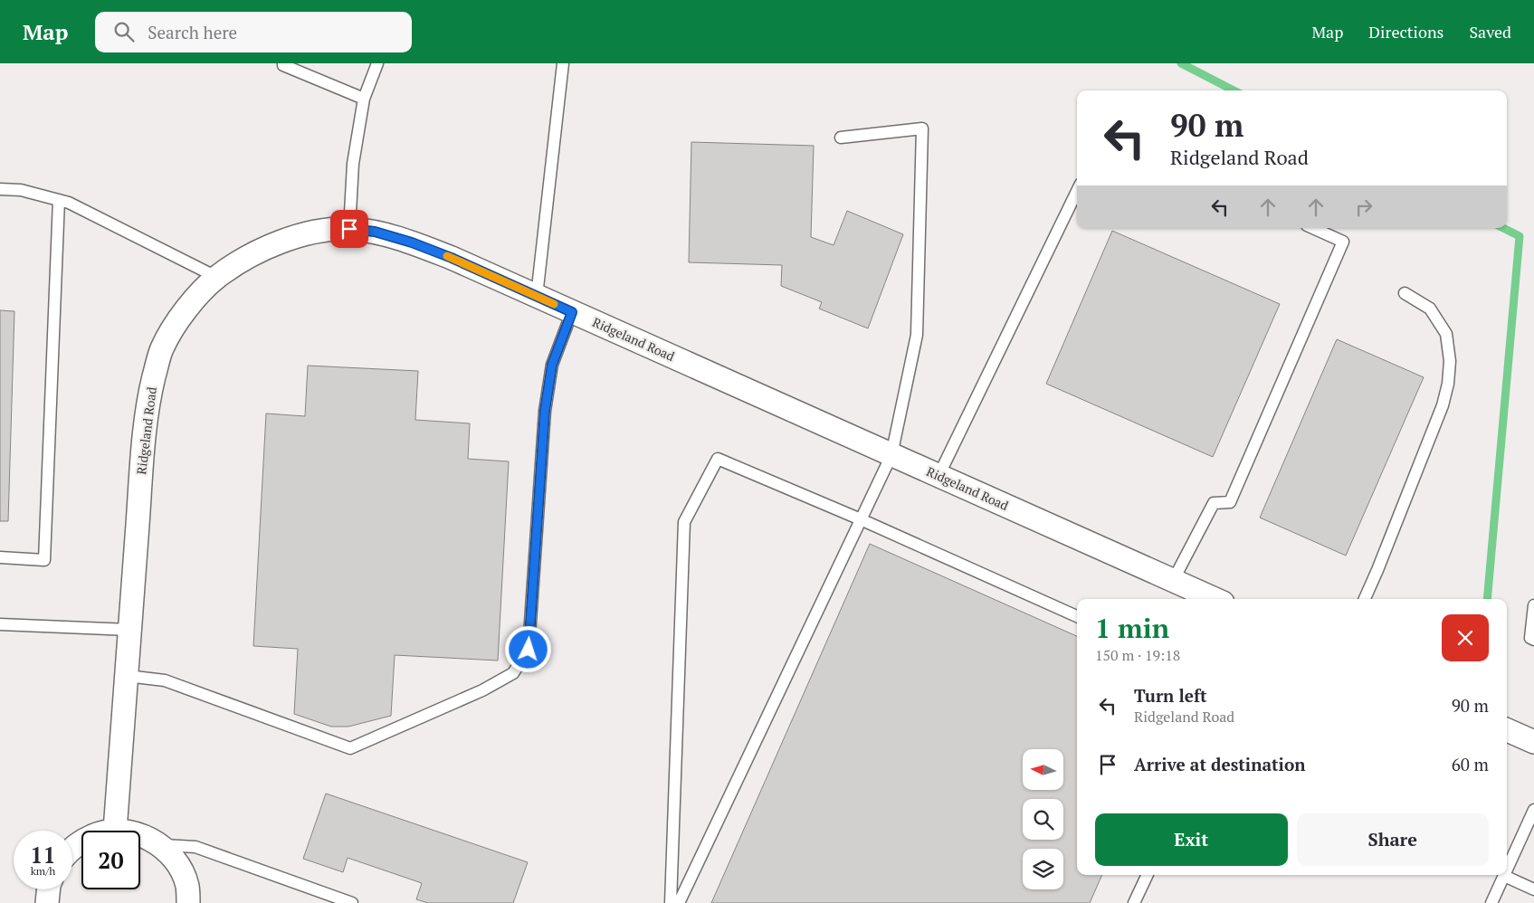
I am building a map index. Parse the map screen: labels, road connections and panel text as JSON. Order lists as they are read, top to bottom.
{
  "streets": {
    "street": ["Ridgeland Road"]
  },
  "north": "left",
  "page": {
    "header": "Map",
    "search": "Search here",
    "nav": ["Map", "Directions", "Saved"],
    "turn": ["90 m", "Ridgeland Road"],
    "heading": ["1 min", "150 m · 19:18"],
    "list": [
      {
        "name": "Turn left",
        "note": "Ridgeland Road",
        "value": "90 m"
      },
      {
        "name": "Arrive at destination",
        "value": "60 m"
      }
    ],
    "buttons": ["Exit", "Share"],
    "speed": "11 km/h",
    "limit": "20"
  }
}
